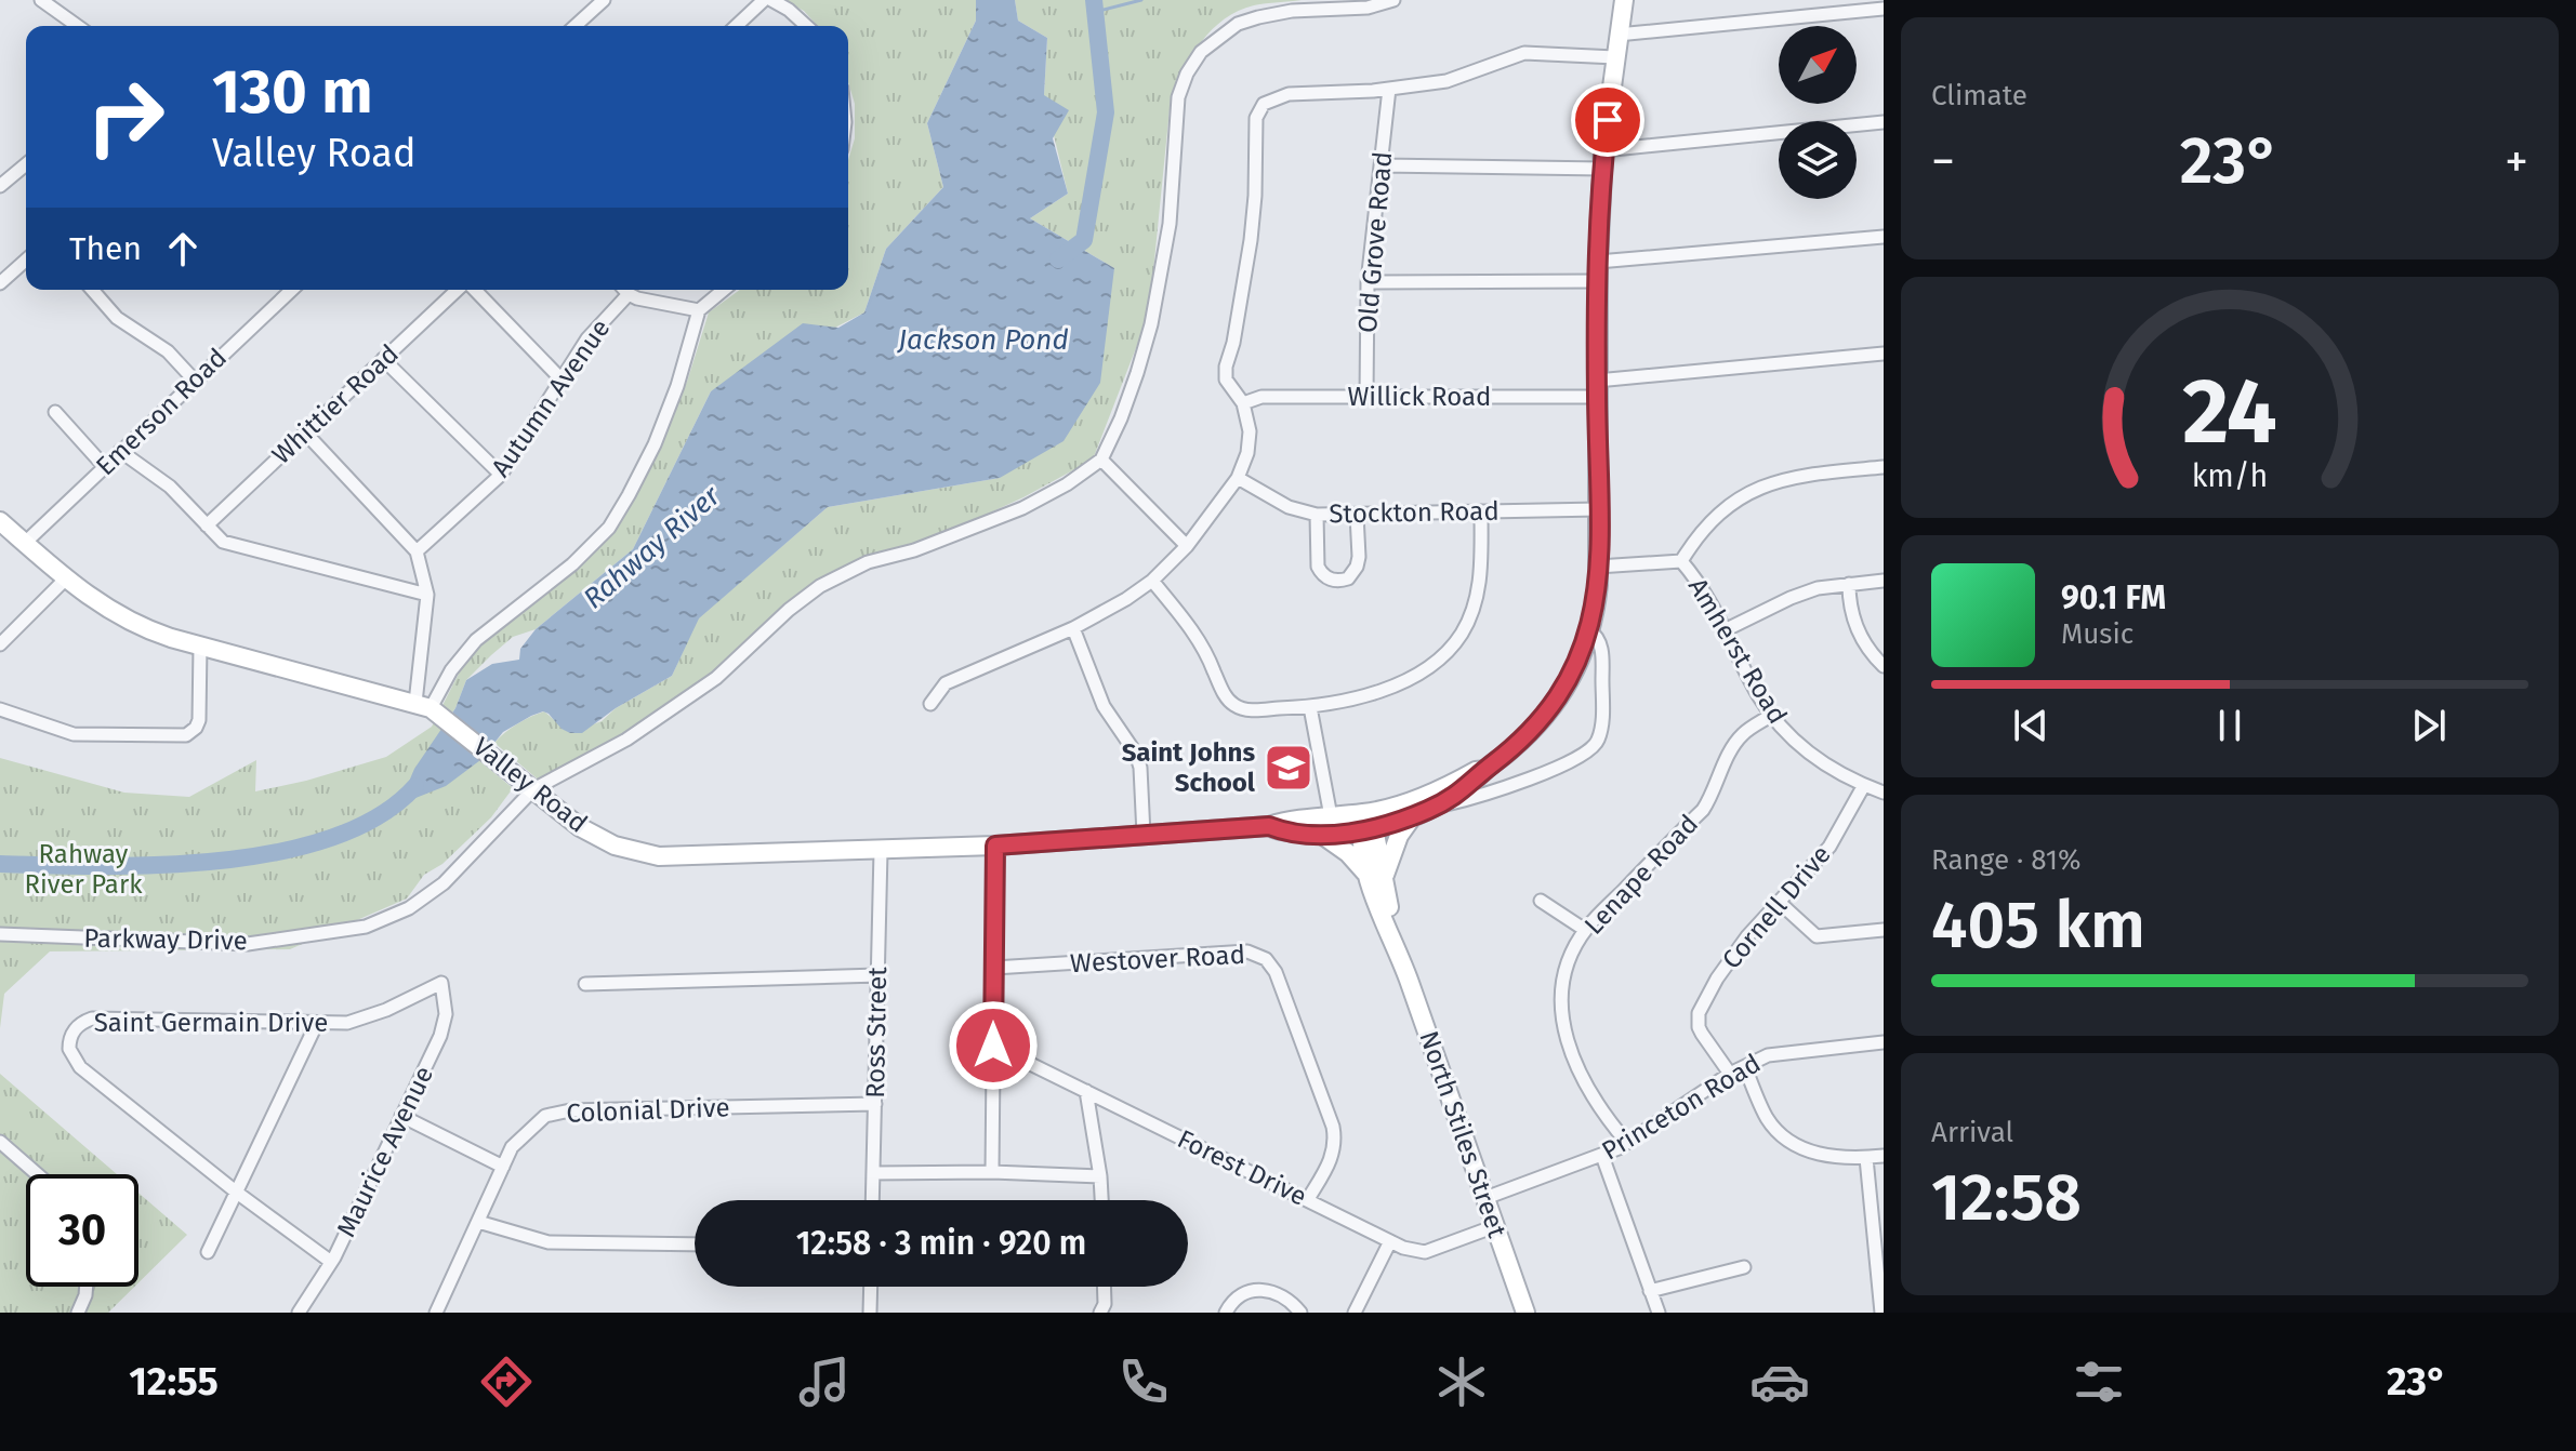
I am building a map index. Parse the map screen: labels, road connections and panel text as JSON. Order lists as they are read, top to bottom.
{
  "streets": {
    "main road": ["Valley Road", "North Stiles Street"],
    "street": [
      "Old Grove Road",
      "Willick Road",
      "Autumn Avenue",
      "Whittier Road",
      "Emerson Road",
      "Stockton Road",
      "Amherst Road",
      "Lenape Road",
      "Cornell Drive",
      "Parkway Drive",
      "Westover Road",
      "Saint Germain Drive",
      "Ross Street",
      "Princeton Road",
      "Colonial Drive",
      "Maurice Avenue",
      "Forest Drive"
    ]
  },
  "crossings": [
    ["Old Grove Road", "Willick Road"],
    ["Emerson Road", "Valley Road"],
    ["Amherst Road", "Lenape Road"],
    ["Amherst Road", "Cornell Drive"],
    ["Valley Road", "Parkway Drive"],
    ["Valley Road", "Ross Street"],
    ["Valley Road", "North Stiles Street"],
    ["Lenape Road", "Princeton Road"],
    ["Cornell Drive", "Princeton Road"],
    ["Westover Road", "Forest Drive"],
    ["Saint Germain Drive", "Maurice Avenue"],
    ["Ross Street", "Colonial Drive"],
    ["Princeton Road", "North Stiles Street"],
    ["North Stiles Street", "Forest Drive"]
  ],
  "water": ["Jackson Pond", "Rahway River"],
  "parks": ["Rahway River Park"],
  "places": {
    "school or university": ["Saint Johns School"]
  },
  "north": "top right",
  "page": {
    "tile": [
      "Climate",
      ["Range · 81%", "405 km"],
      ["Arrival", "12:58"]
    ],
    "turn": ["130 m", "Valley Road"],
    "heat": ["−", "23°", "+"],
    "then": "Then",
    "song": ["90.1 FM", "Music"],
    "limit": "30",
    "trip": "12:58 · 3 min · 920 m",
    "tabs": ["12:55", "23°"],
    "gauge": ["24", "km/h"]
  }
}
